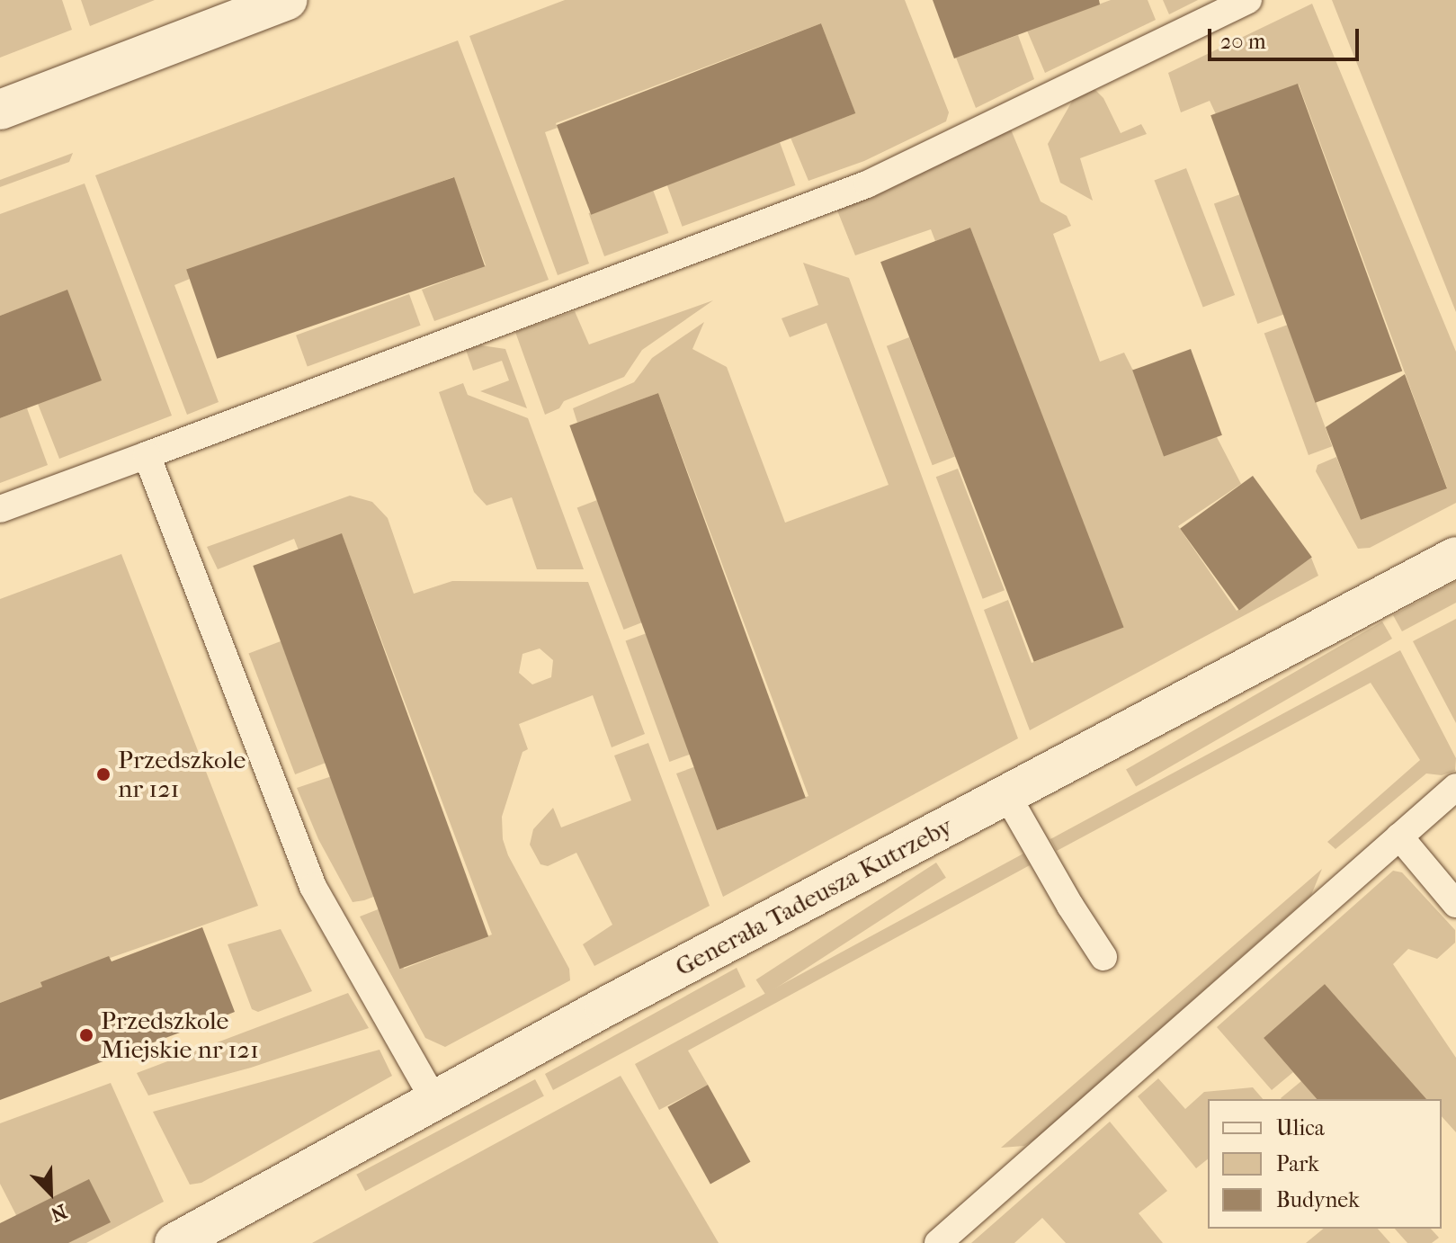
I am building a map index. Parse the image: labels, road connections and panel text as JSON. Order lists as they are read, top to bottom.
{
  "streets": {
    "street": ["Generała Tadeusza Kutrzeby"]
  },
  "places": ["Przedszkole nr 121", "Przedszkole Miejskie nr 121"],
  "legend": ["Ulica", "Park", "Budynek"],
  "scale_bar": "20 m",
  "north": "bottom right"
}
